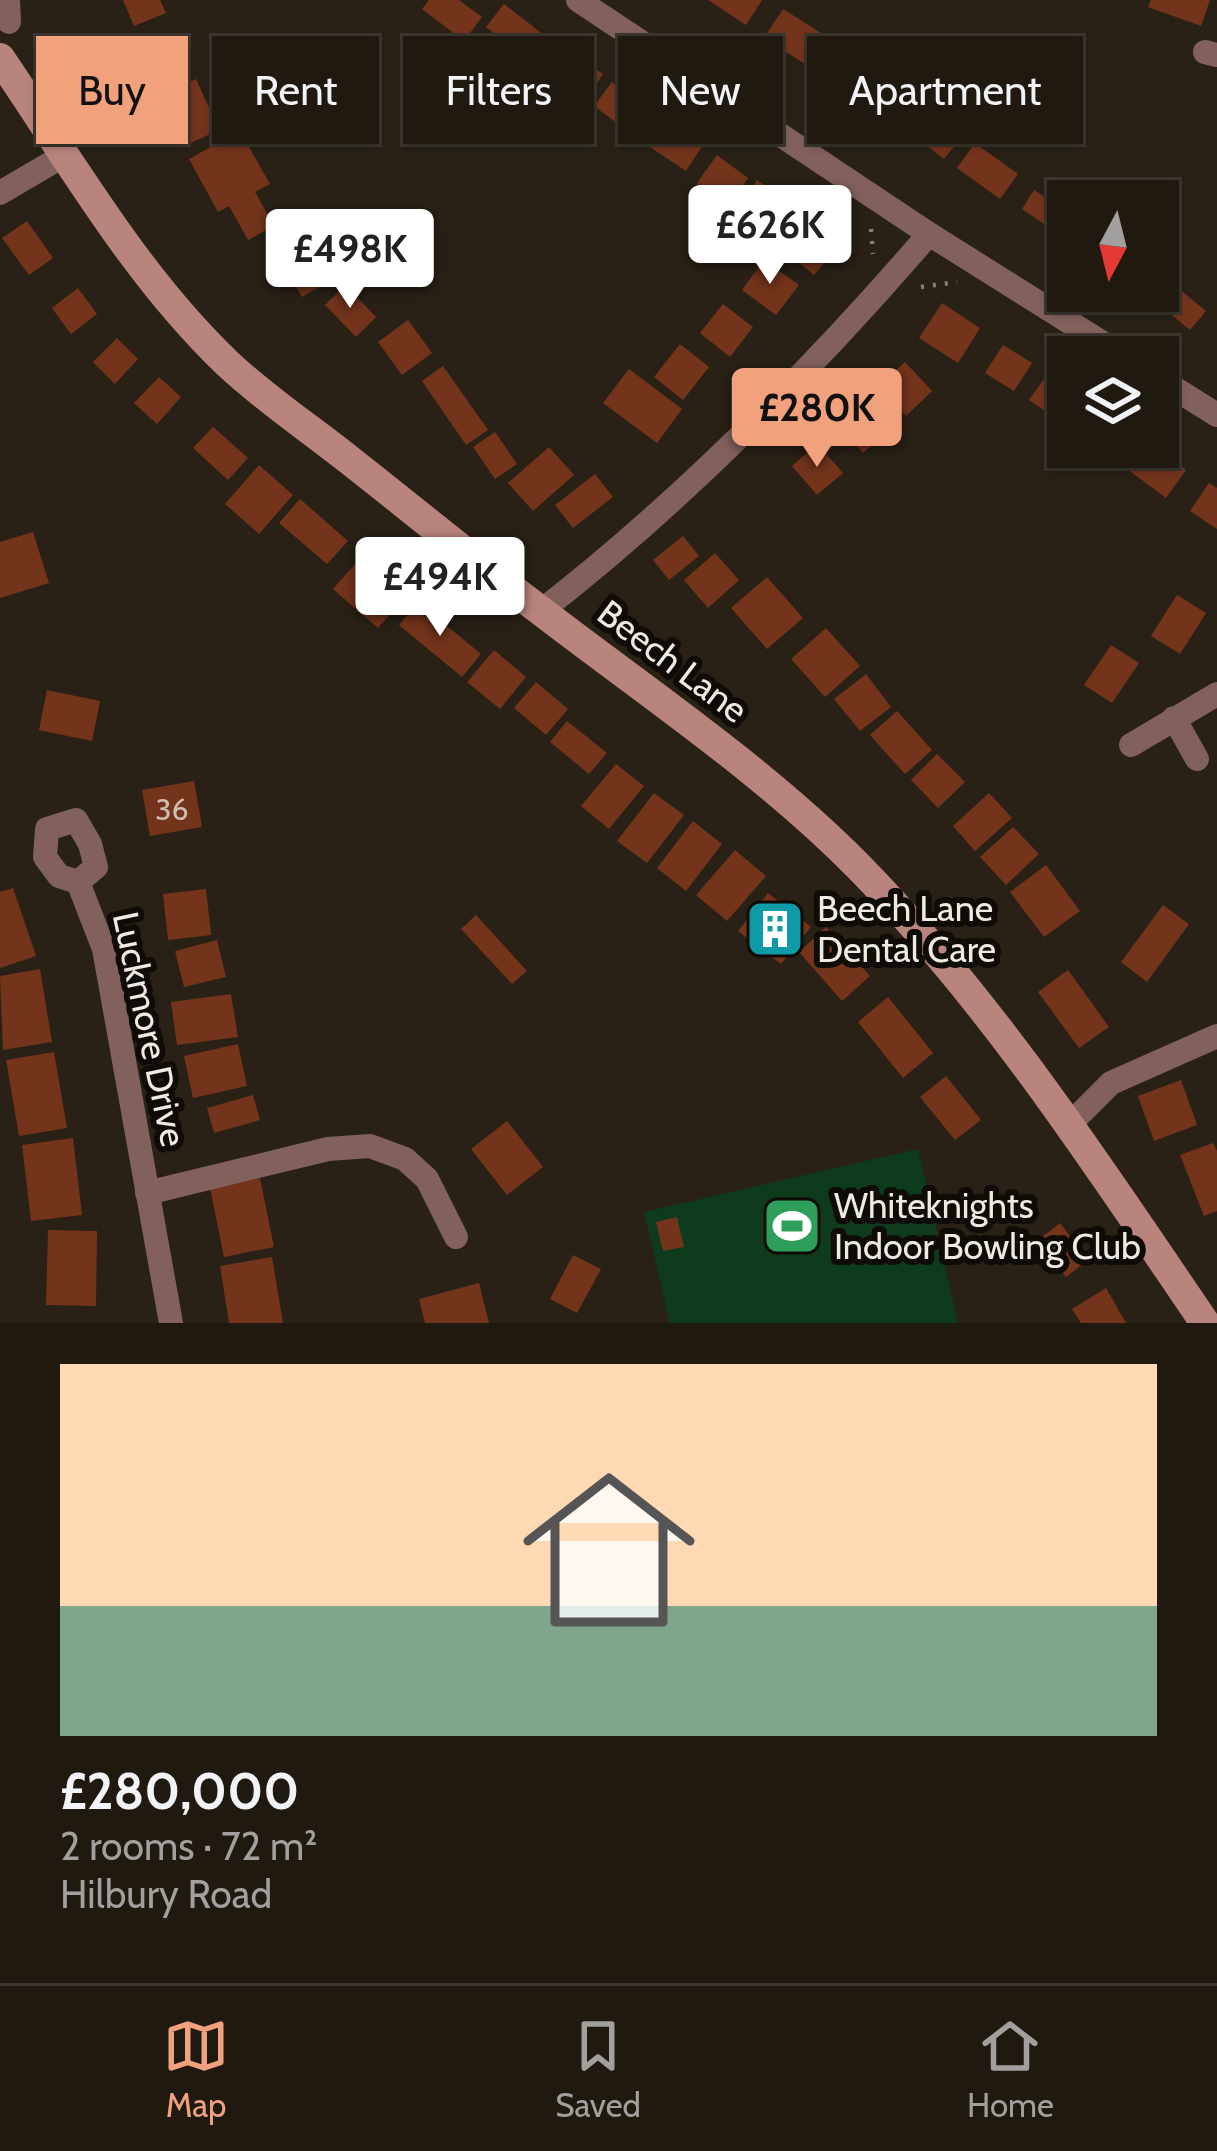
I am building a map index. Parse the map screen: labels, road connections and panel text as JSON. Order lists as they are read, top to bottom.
{
  "streets": {
    "street": ["Beech Lane", "Luckmore Drive"]
  },
  "places": {
    "building": ["Beech Lane Dental Care"],
    "sports": ["Whiteknights Indoor Bowling Club"]
  },
  "house_numbers": ["36"],
  "north": "bottom",
  "page": {
    "chip": [
      "Buy",
      "Rent",
      "Filters",
      "New",
      "Apartment"
    ],
    "price": [
      "£626K",
      "£498K",
      "£280K",
      "£494K"
    ],
    "list": [
      {
        "name": "£280,000",
        "note": "2 rooms · 72 m² · Hilbury Road"
      }
    ],
    "tabs": ["Map", "Saved", "Home"]
  }
}
